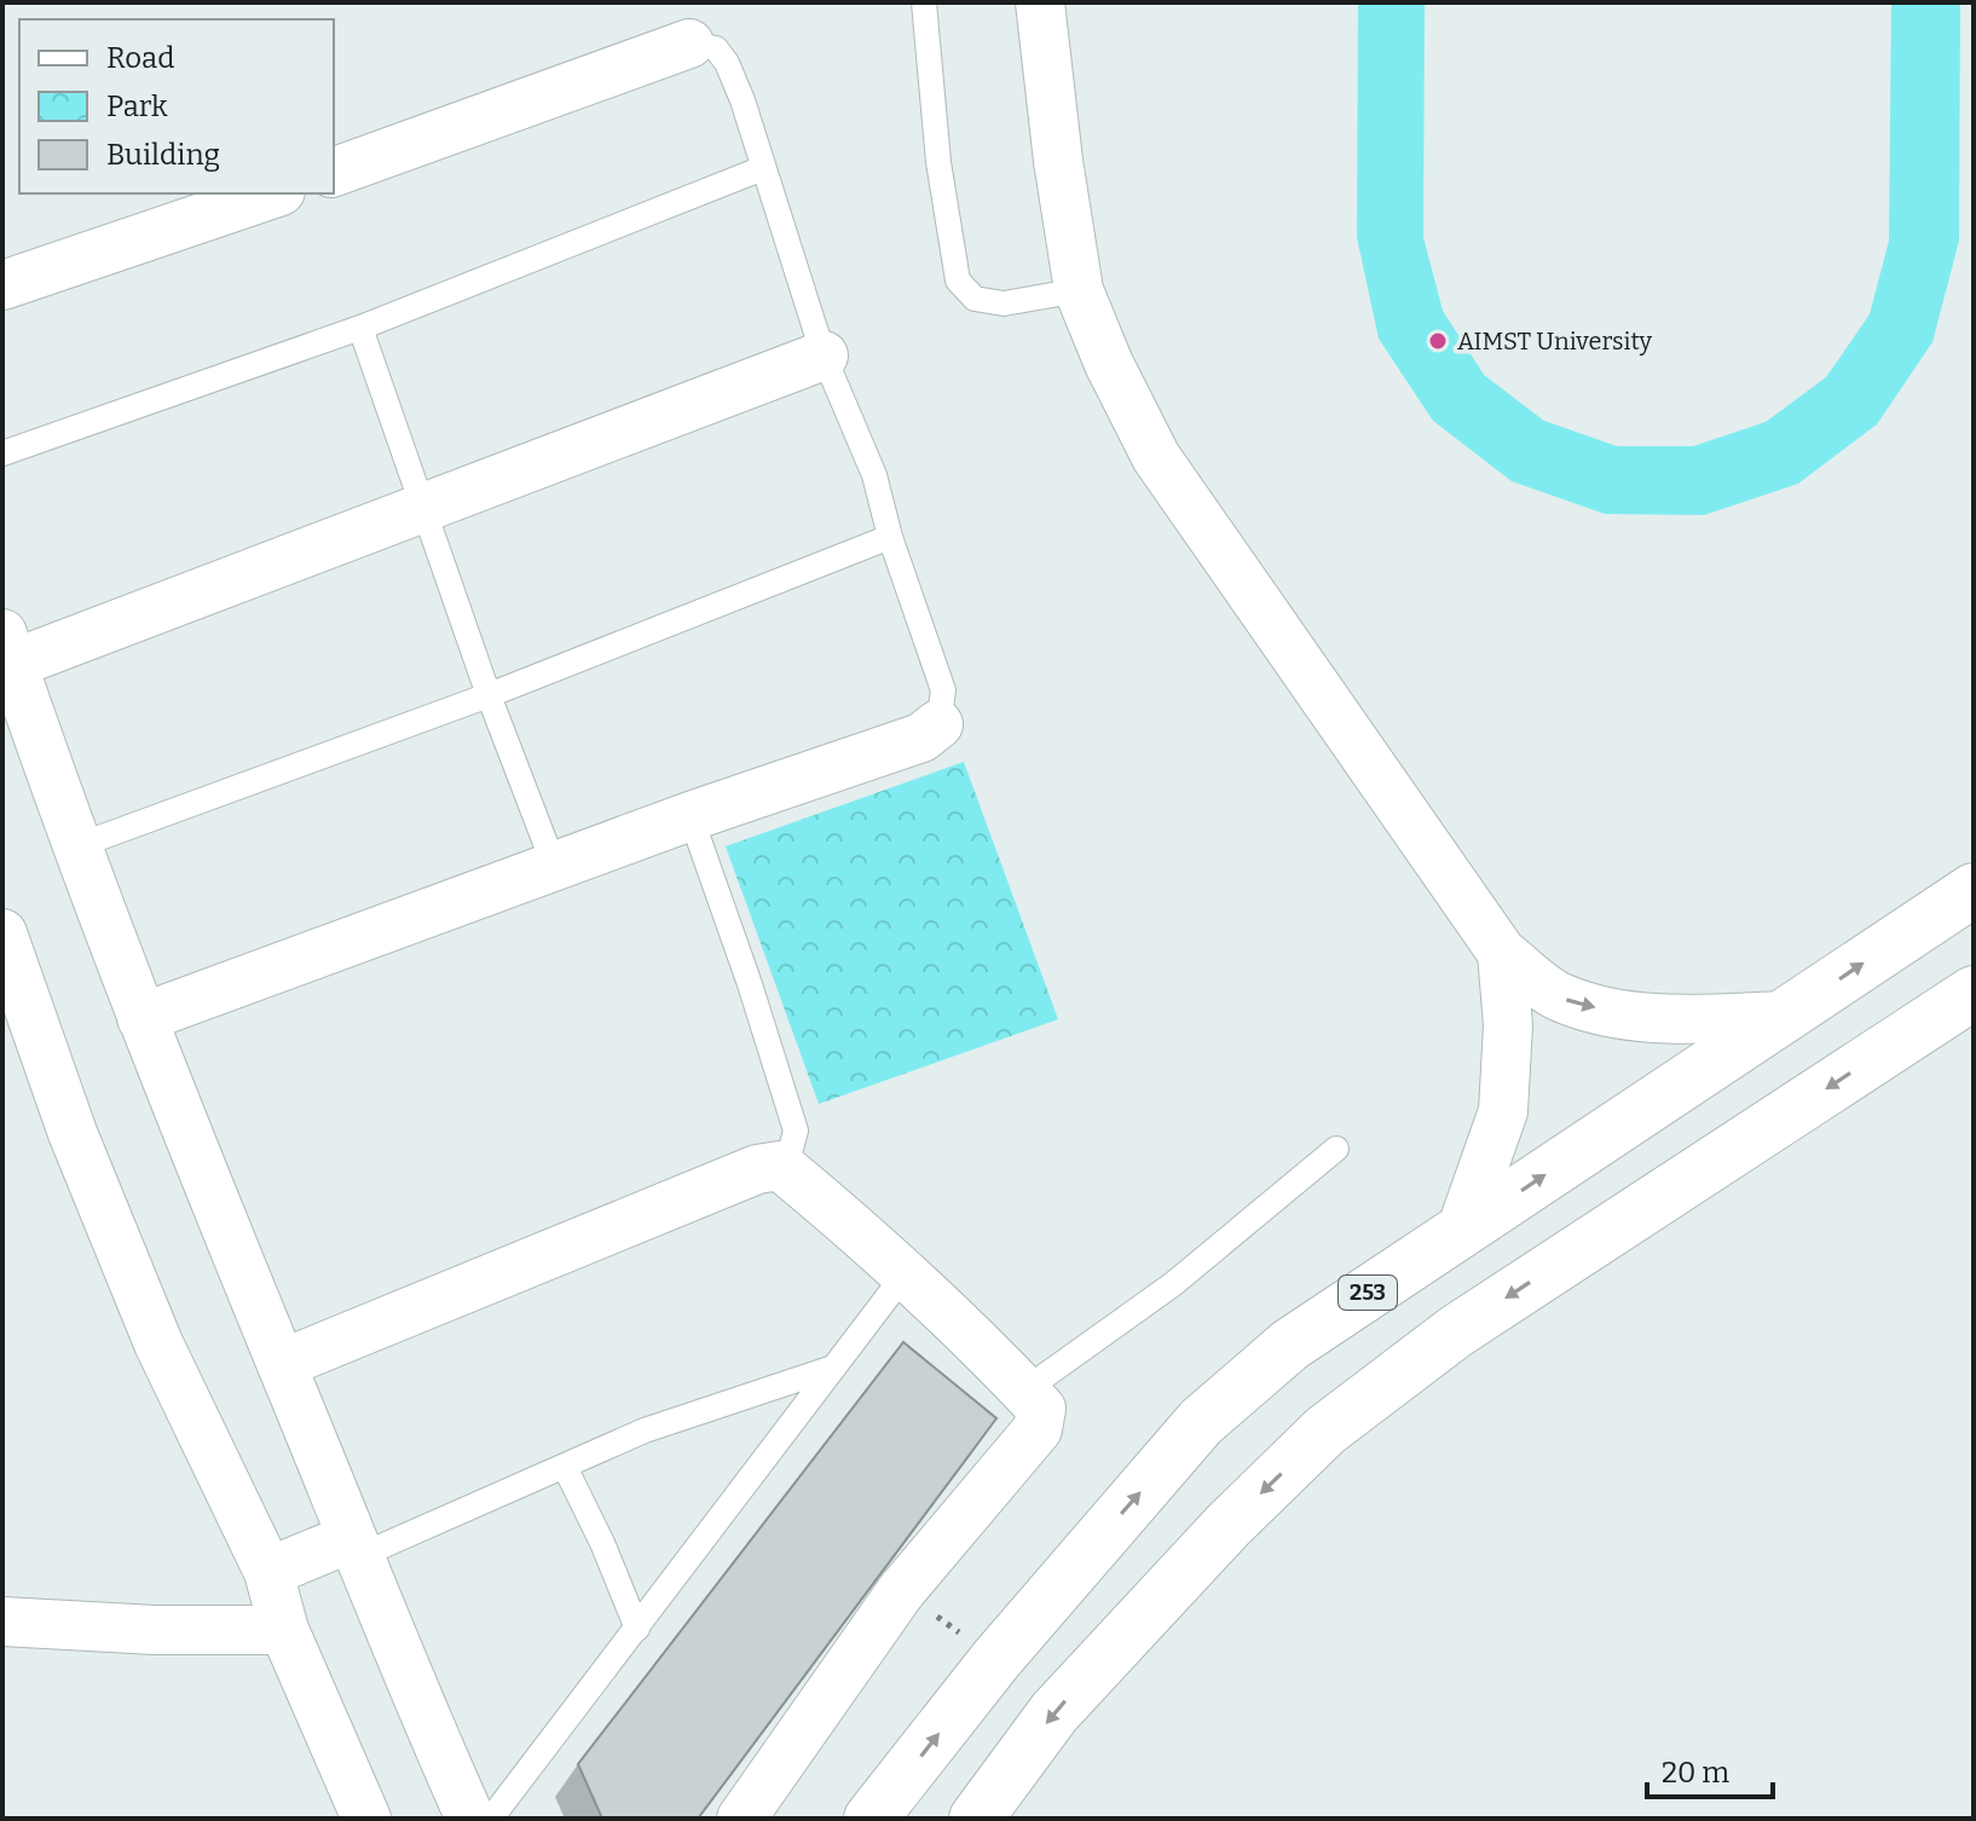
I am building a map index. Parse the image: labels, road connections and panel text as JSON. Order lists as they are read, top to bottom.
{
  "streets": {
    "main road": ["253"]
  },
  "places": ["AIMST University"],
  "legend": ["Road", "Park", "Building"],
  "scale_bar": "20 m"
}
